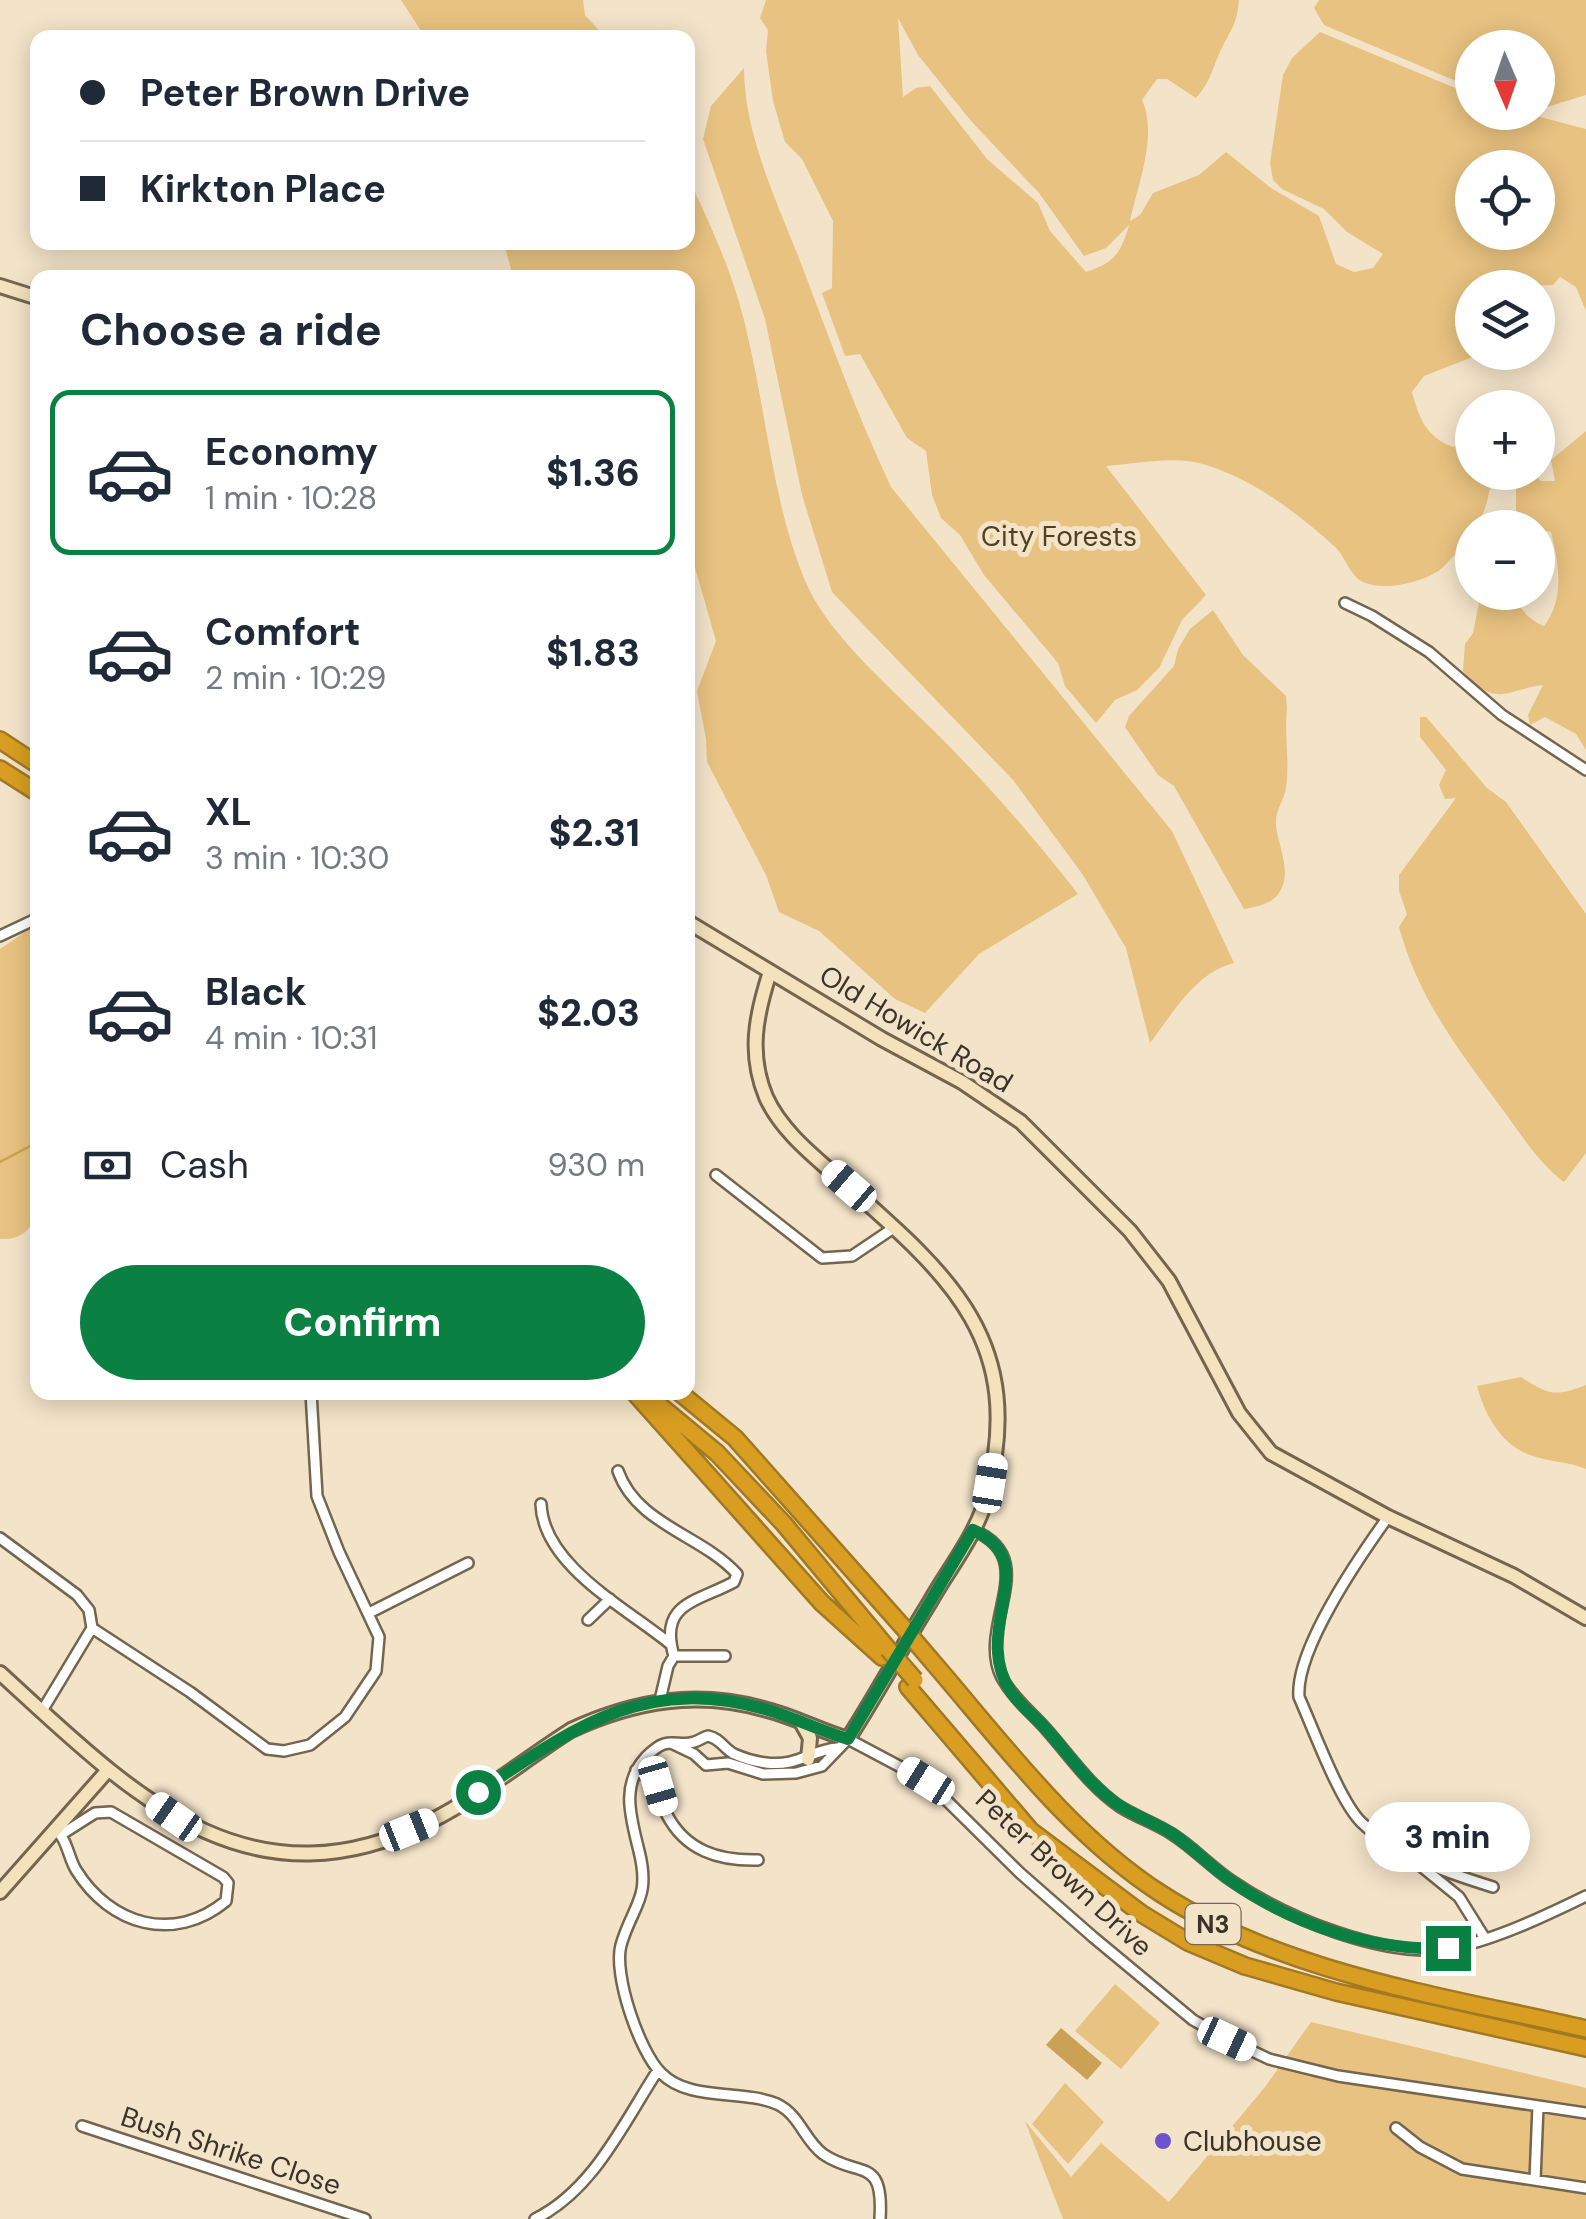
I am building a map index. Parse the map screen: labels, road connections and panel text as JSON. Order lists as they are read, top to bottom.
{
  "streets": {
    "highway": ["N3"],
    "street": ["Old Howick Road", "Peter Brown Drive", "Bush Shrike Close"]
  },
  "parks": ["City Forests"],
  "places": ["Clubhouse"],
  "north": "bottom",
  "page": {
    "map_buttons": ["+", "−"],
    "banner": ["Peter Brown Drive", "Kirkton Place"],
    "heading": "Choose a ride",
    "list": [
      {
        "name": "Economy",
        "note": "1 min · 10:28",
        "value": "$1.36"
      },
      {
        "name": "Comfort",
        "note": "2 min · 10:29",
        "value": "$1.83"
      },
      {
        "name": "XL",
        "note": "3 min · 10:30",
        "value": "$2.31"
      },
      {
        "name": "Black",
        "note": "4 min · 10:31",
        "value": "$2.03"
      }
    ],
    "pay": ["Cash", "930 m"],
    "buttons": "Confirm",
    "bubble": "3 min"
  }
}
